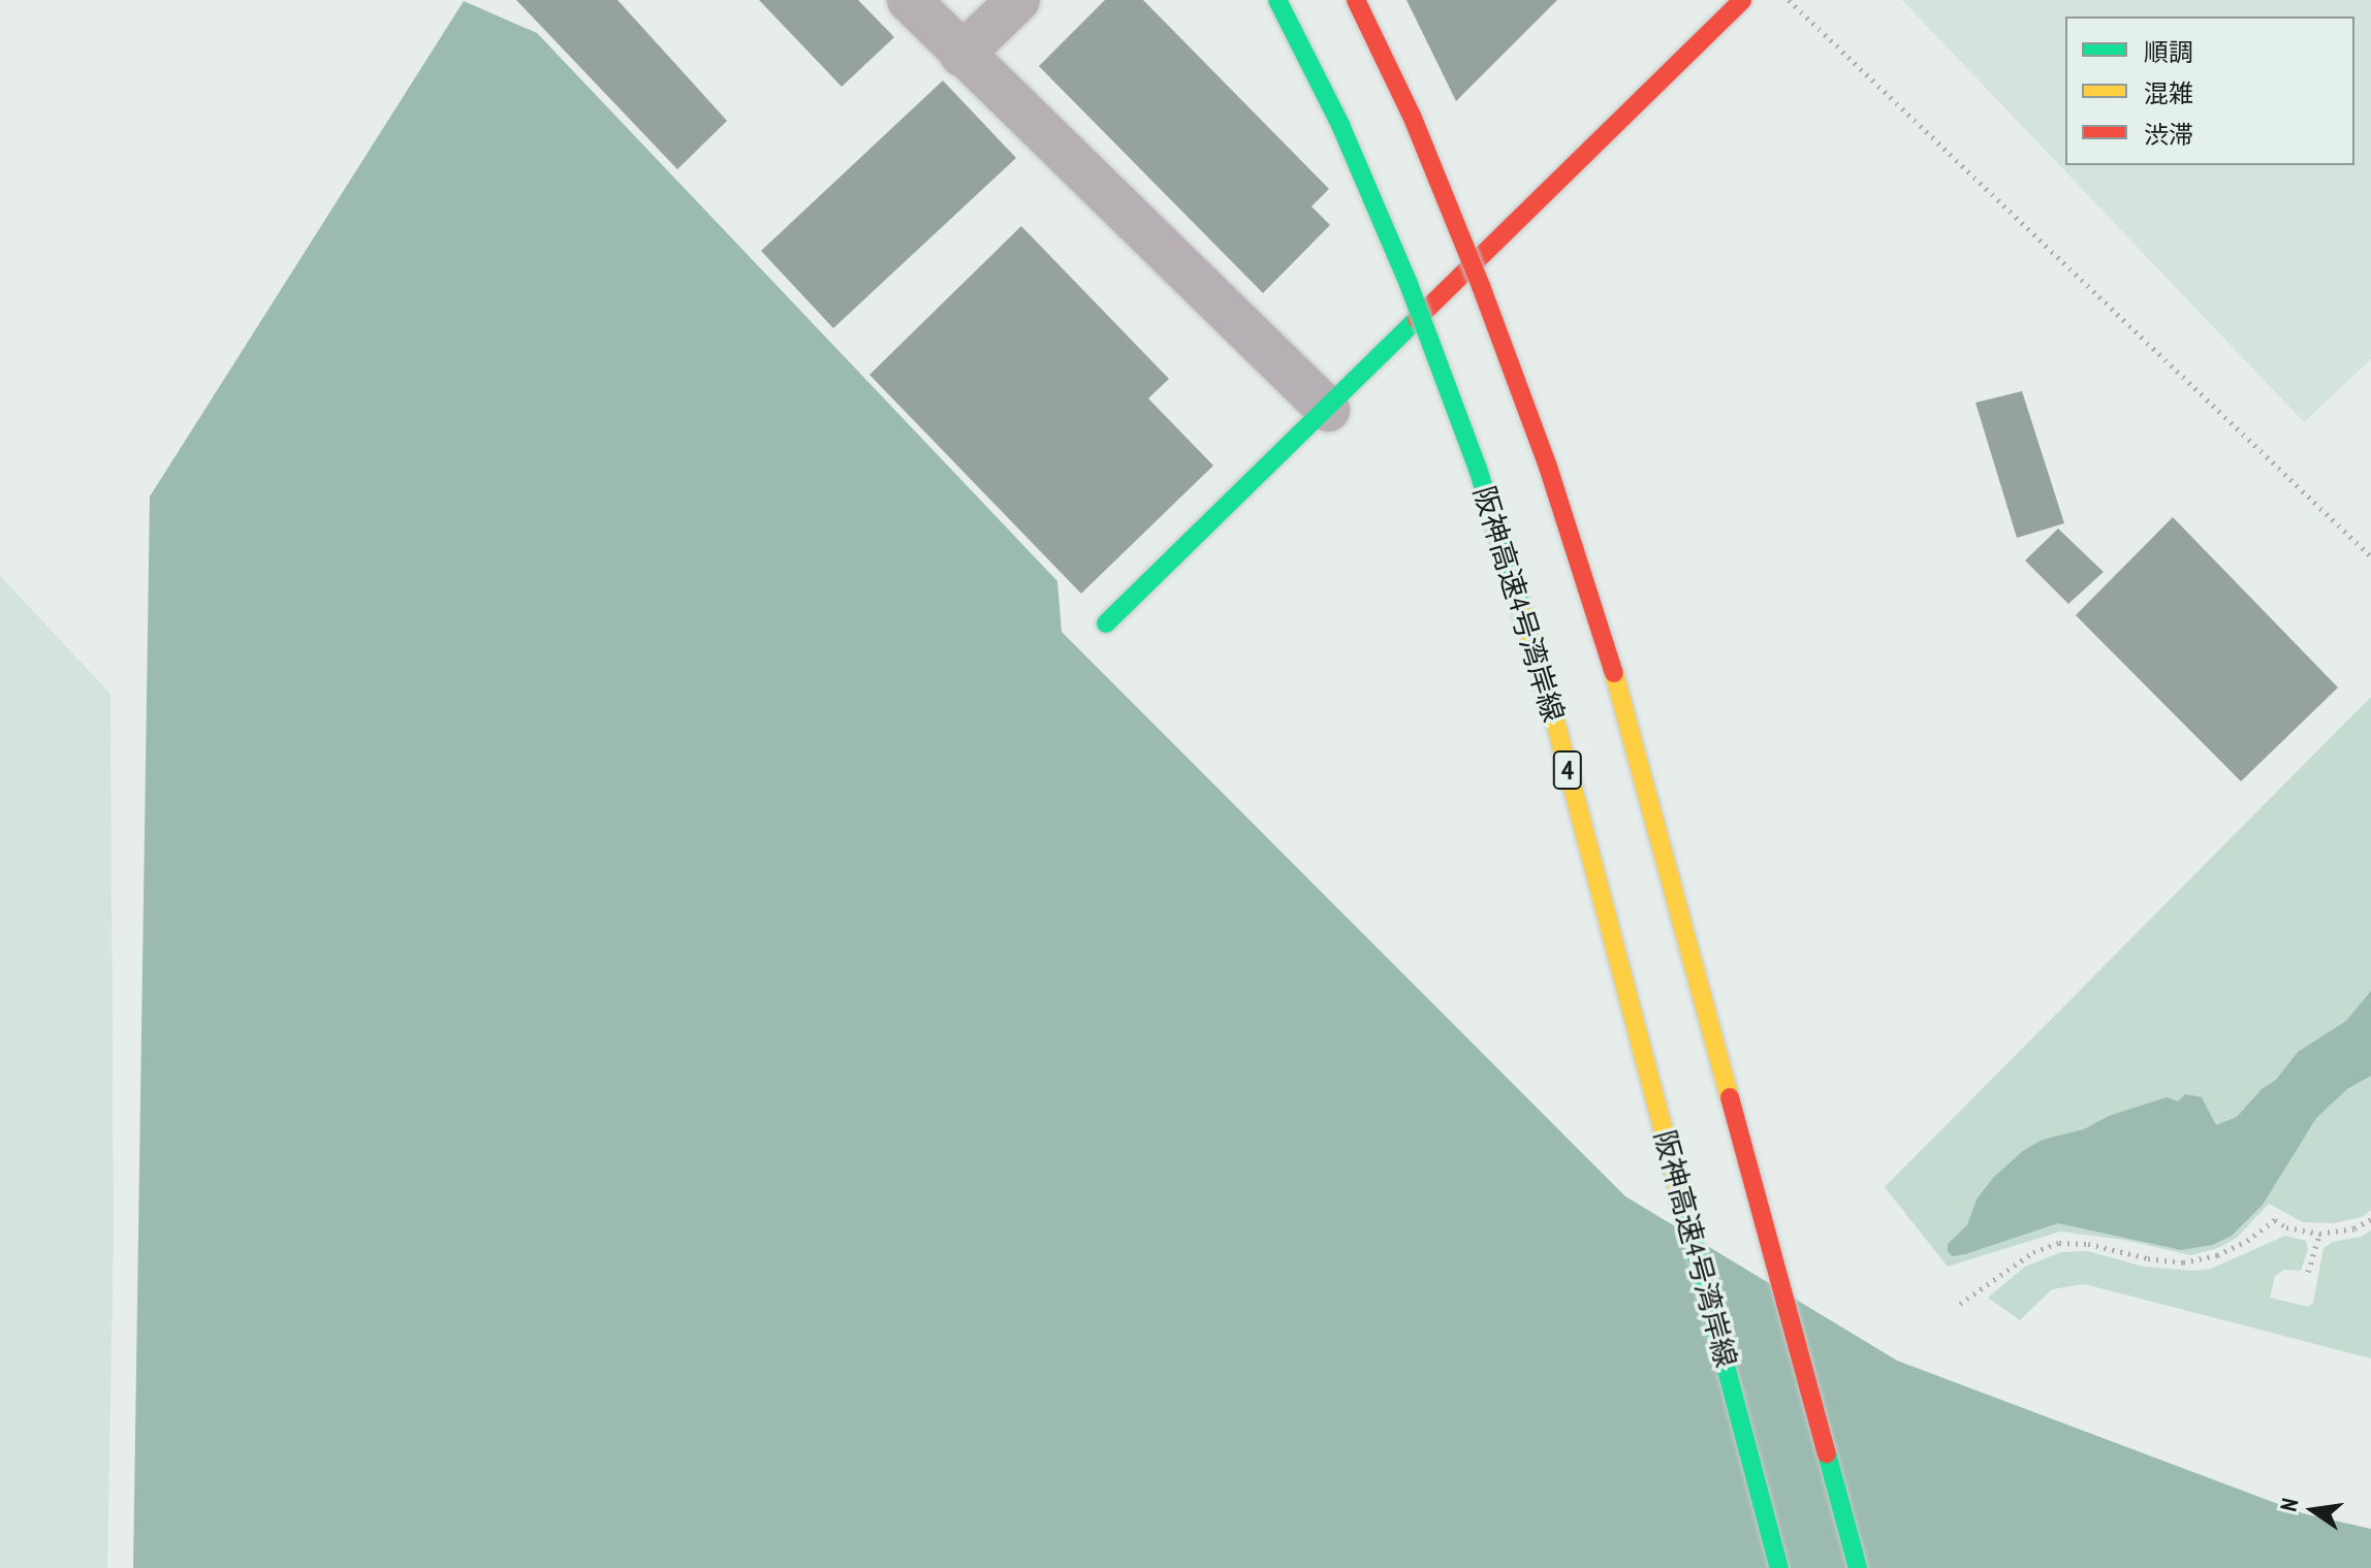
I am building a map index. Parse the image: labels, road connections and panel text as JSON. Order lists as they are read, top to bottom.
{
  "streets": {
    "main road": ["阪神高速4号湾岸線", "4"]
  },
  "legend": ["順調", "混雑", "渋滞"],
  "north": "left"
}
